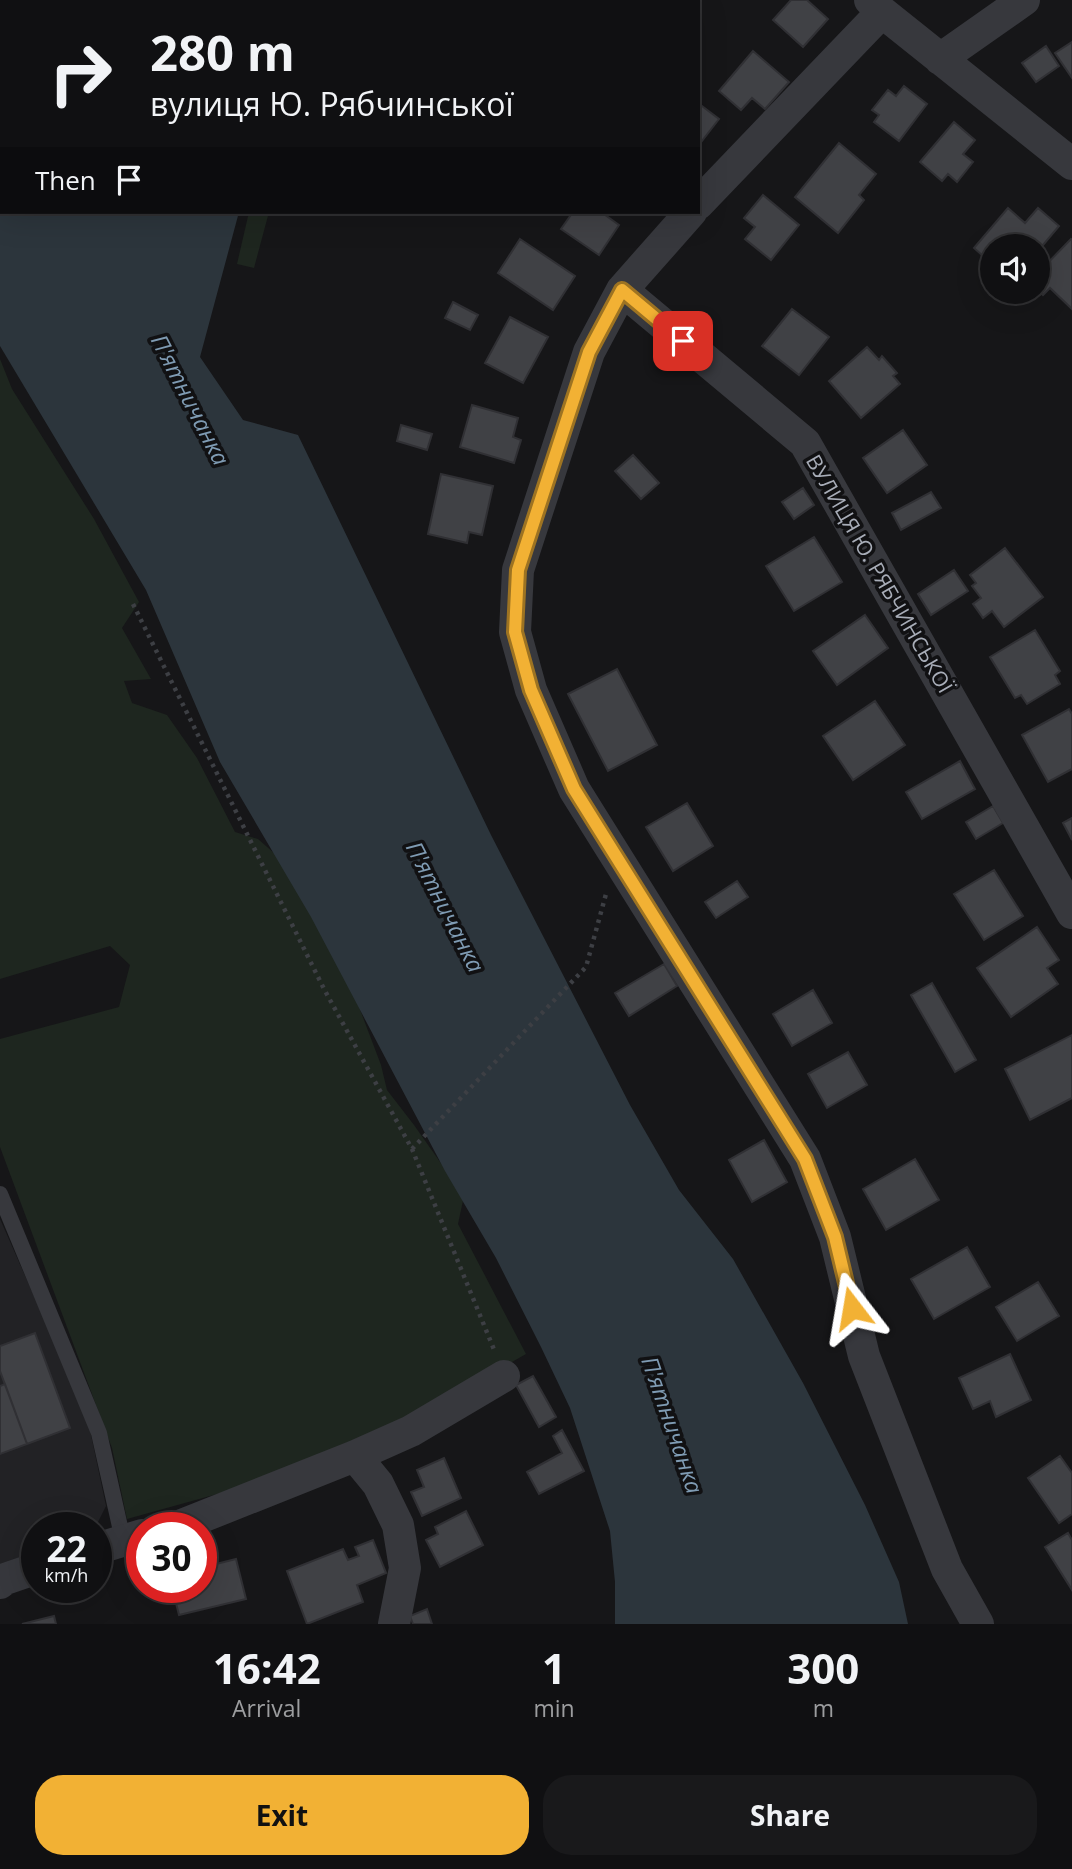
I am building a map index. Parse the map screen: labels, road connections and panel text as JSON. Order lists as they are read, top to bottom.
{
  "streets": {
    "street": ["ВУЛИЦЯ Ю. РЯБЧИНСЬКОЇ"]
  },
  "water": ["П'ятничанка"],
  "page": {
    "turn": ["280 m", "вулиця Ю. Рябчинської"],
    "then": "Then",
    "speed": "22 km/h",
    "limit": "30",
    "eta": [
      "16:42",
      "Arrival",
      "1",
      "min",
      "300",
      "m"
    ],
    "buttons": ["Exit", "Share"]
  }
}
